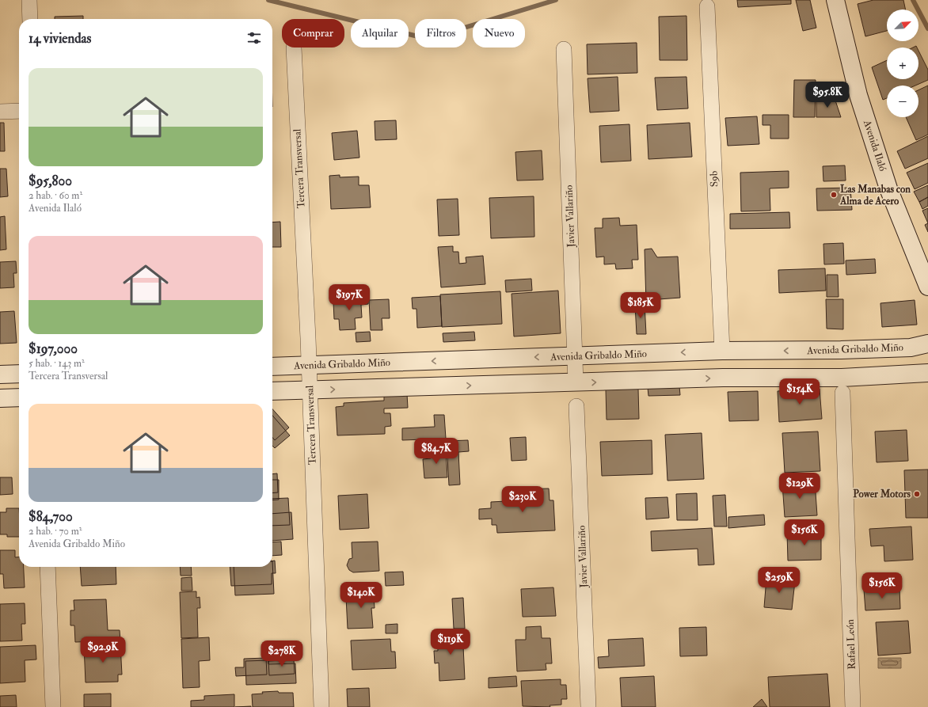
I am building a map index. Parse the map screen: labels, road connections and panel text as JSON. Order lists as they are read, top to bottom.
{
  "streets": {
    "street": [
      "Avenida Ilaló",
      "Tercera Transversal",
      "S9b",
      "Javier Vallariño",
      "Avenida Gribaldo Miño",
      "Rafael León"
    ]
  },
  "crossings": [
    ["Tercera Transversal", "Avenida Gribaldo Miño"],
    ["S9b", "Avenida Gribaldo Miño"],
    ["Javier Vallariño", "Avenida Gribaldo Miño"]
  ],
  "places": ["Las Manabas con Alma de Acero", "Power Motors"],
  "north": "top right",
  "page": {
    "map_buttons": ["+", "−"],
    "chip": [
      "Comprar",
      "Alquilar",
      "Filtros",
      "Nuevo"
    ],
    "heading": "14 viviendas",
    "list": [
      {
        "name": "$95,800",
        "note": "2 hab. · 60 m² · Avenida Ilaló"
      },
      {
        "name": "$197,000",
        "note": "5 hab. · 143 m² · Tercera Transversal"
      },
      {
        "name": "$84,700",
        "note": "2 hab. · 70 m² · Avenida Gribaldo Miño"
      }
    ],
    "price": [
      "$95.8K",
      "$197K",
      "$185K",
      "$154K",
      "$84.7K",
      "$129K",
      "$230K",
      "$156K",
      "$259K",
      "$156K",
      "$140K",
      "$119K",
      "$92.9K",
      "$278K"
    ]
  }
}
